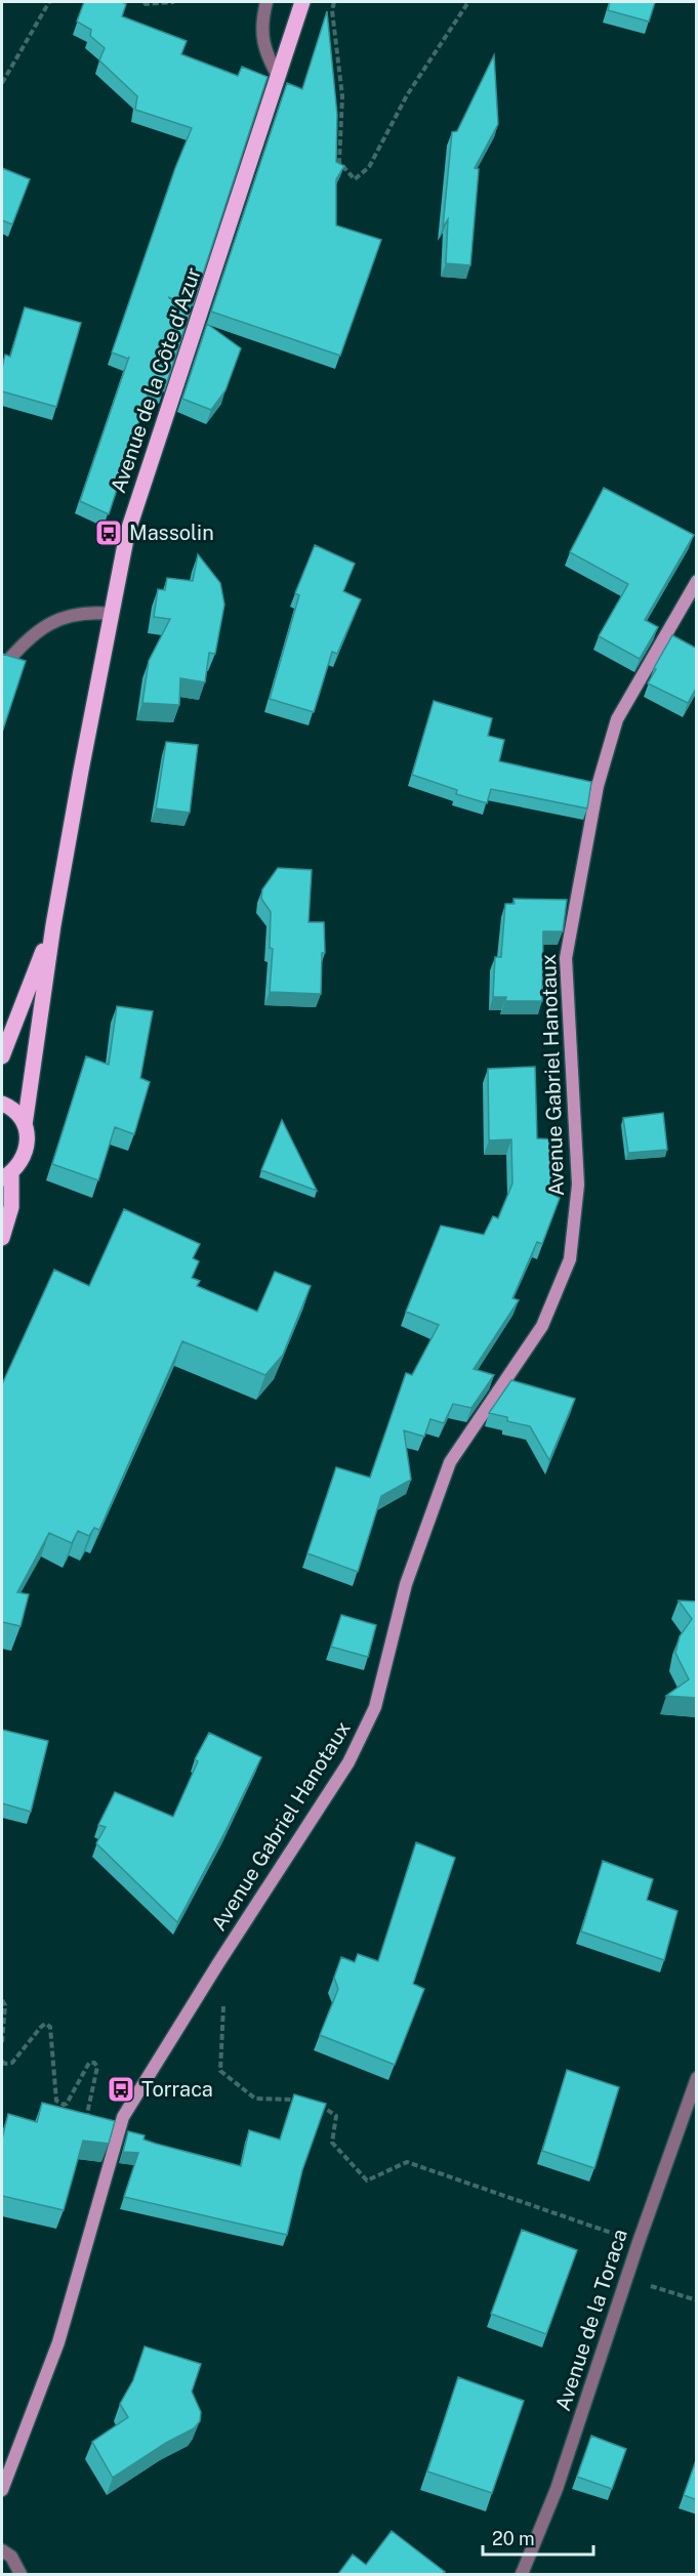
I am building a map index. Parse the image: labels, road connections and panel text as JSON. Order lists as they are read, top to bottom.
{
  "streets": {
    "main road": ["Avenue de la Côte d'Azur", "Avenue Gabriel Hanotaux"],
    "street": ["Avenue de la Toraca"]
  },
  "places": {
    "bus stop": ["Massolin", "Torraca"]
  },
  "scale_bar": "20 m"
}
